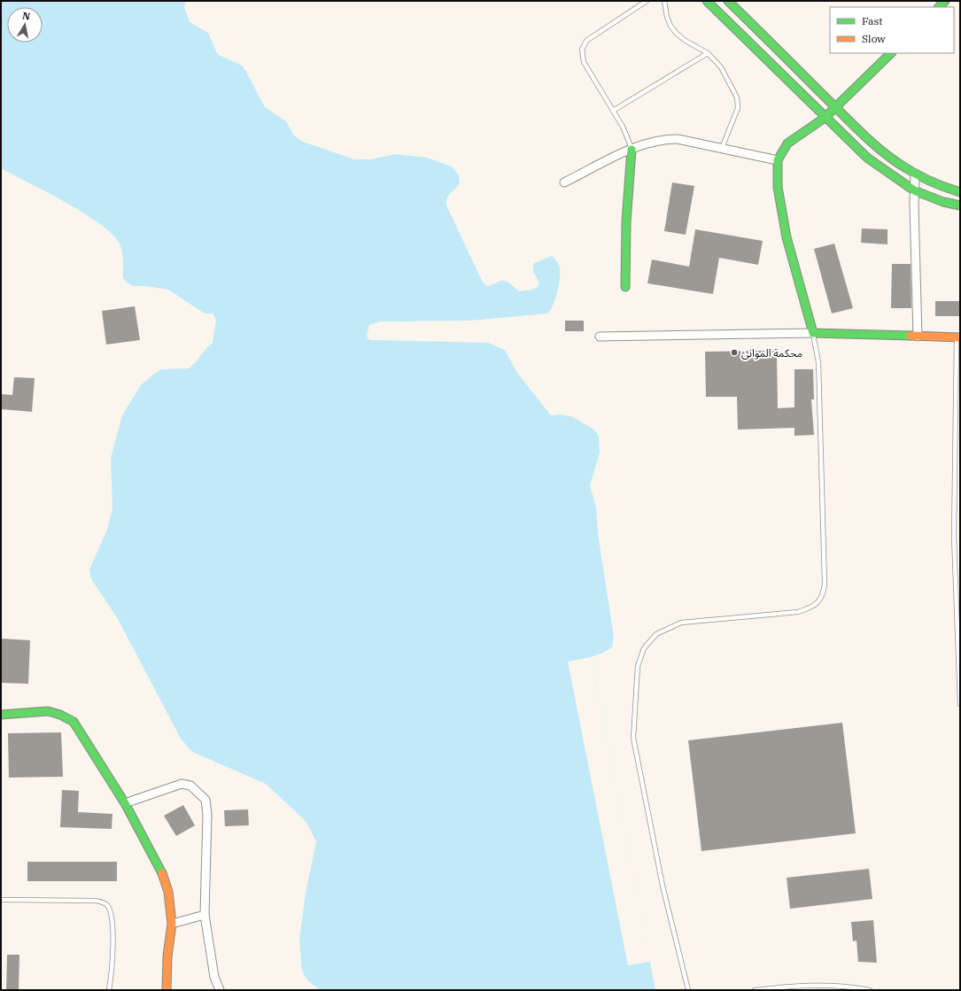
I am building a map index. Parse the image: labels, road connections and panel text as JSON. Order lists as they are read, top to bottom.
{
  "places": ["محكمة الموانئ"],
  "legend": ["Fast", "Slow"],
  "north": "top"
}
